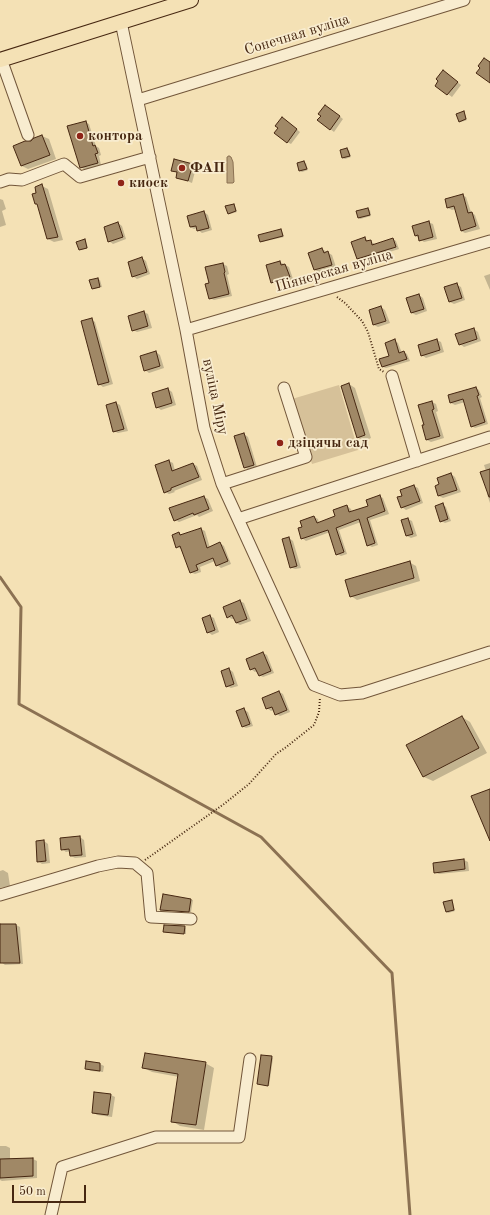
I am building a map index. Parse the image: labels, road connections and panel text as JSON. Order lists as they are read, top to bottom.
{
  "streets": {
    "street": ["Сонечная вуліца", "Піянерская вуліца", "вуліца Міру"]
  },
  "crossings": [
    ["Сонечная вуліца", "вуліца Міру"],
    ["Піянерская вуліца", "вуліца Міру"]
  ],
  "places": [
    "контора",
    "ФАП",
    "киоск",
    "дзіцячы сад"
  ],
  "scale_bar": "50 m"
}
